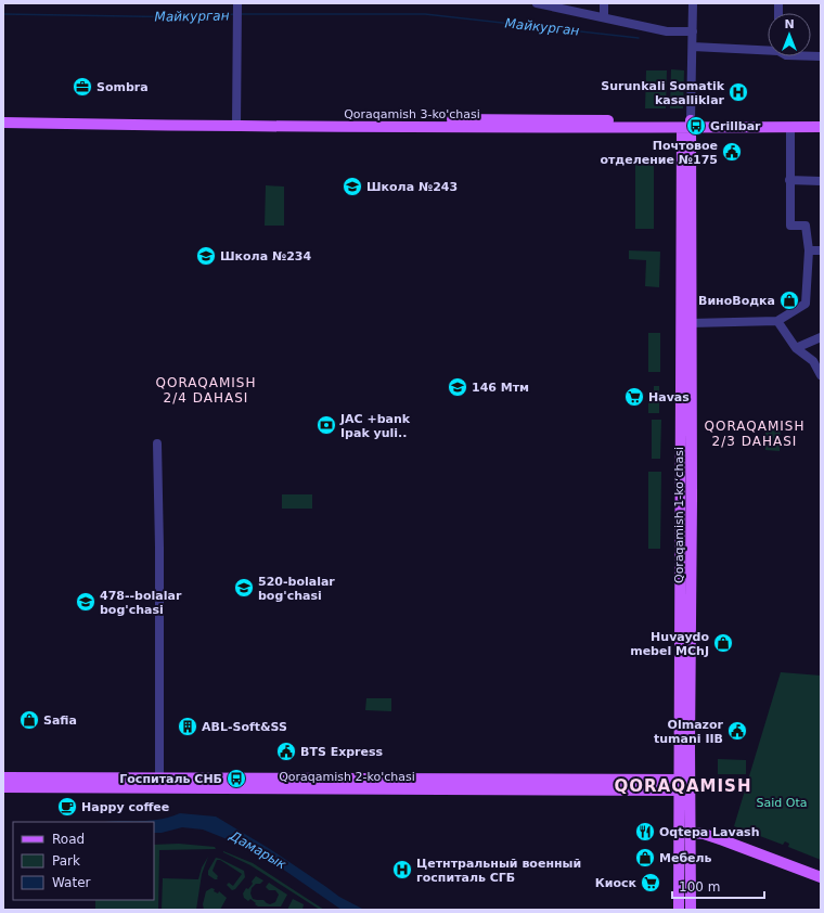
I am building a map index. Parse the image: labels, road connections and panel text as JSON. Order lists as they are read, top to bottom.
{
  "streets": {
    "main road": ["Qoraqamish 3-ko'chasi", "Qoraqamish 1-koʻchasi", "Qoraqamish 2-ko'chasi"]
  },
  "crossings": [
    ["Qoraqamish 3-ko'chasi", "Qoraqamish 1-koʻchasi"],
    ["Qoraqamish 1-koʻchasi", "Qoraqamish 2-ko'chasi"]
  ],
  "districts": ["QORAQAMISH 2/4 DAHASI", "QORAQAMISH 2/3 DAHASI", "QORAQAMISH"],
  "water": ["Майкурган", "Дамарык"],
  "parks": ["Said Ota"],
  "places": {
    "office": ["Sombra"],
    "hospital": ["Surunkali Somatik kasalliklar", "Цетнтральный военный госпиталь СГБ"],
    "bus stop": ["Grillbar", "Госпиталь СНБ"],
    "public building": ["Почтовое отделение №175", "Olmazor tumani IIB", "BTS Express"],
    "school or university": [
      "Школа №243",
      "Школа №234",
      "146 Мтм",
      "520-bolalar bog'chasi",
      "478--bolalar bog'chasi"
    ],
    "shop": [
      "ВиноВодка",
      "Huvaydo mebel MChJ",
      "Safia",
      "Мебель"
    ],
    "supermarket": ["Havas", "Киоск"],
    "bank": ["JAC +bank Ipak yuli.."],
    "building": ["ABL-Soft&SS"],
    "cafe": ["Happy coffee"],
    "restaurant": ["Oqtepa Lavash"]
  },
  "legend": ["Road", "Park", "Water"],
  "scale_bar": "100 m",
  "north": "top"
}
